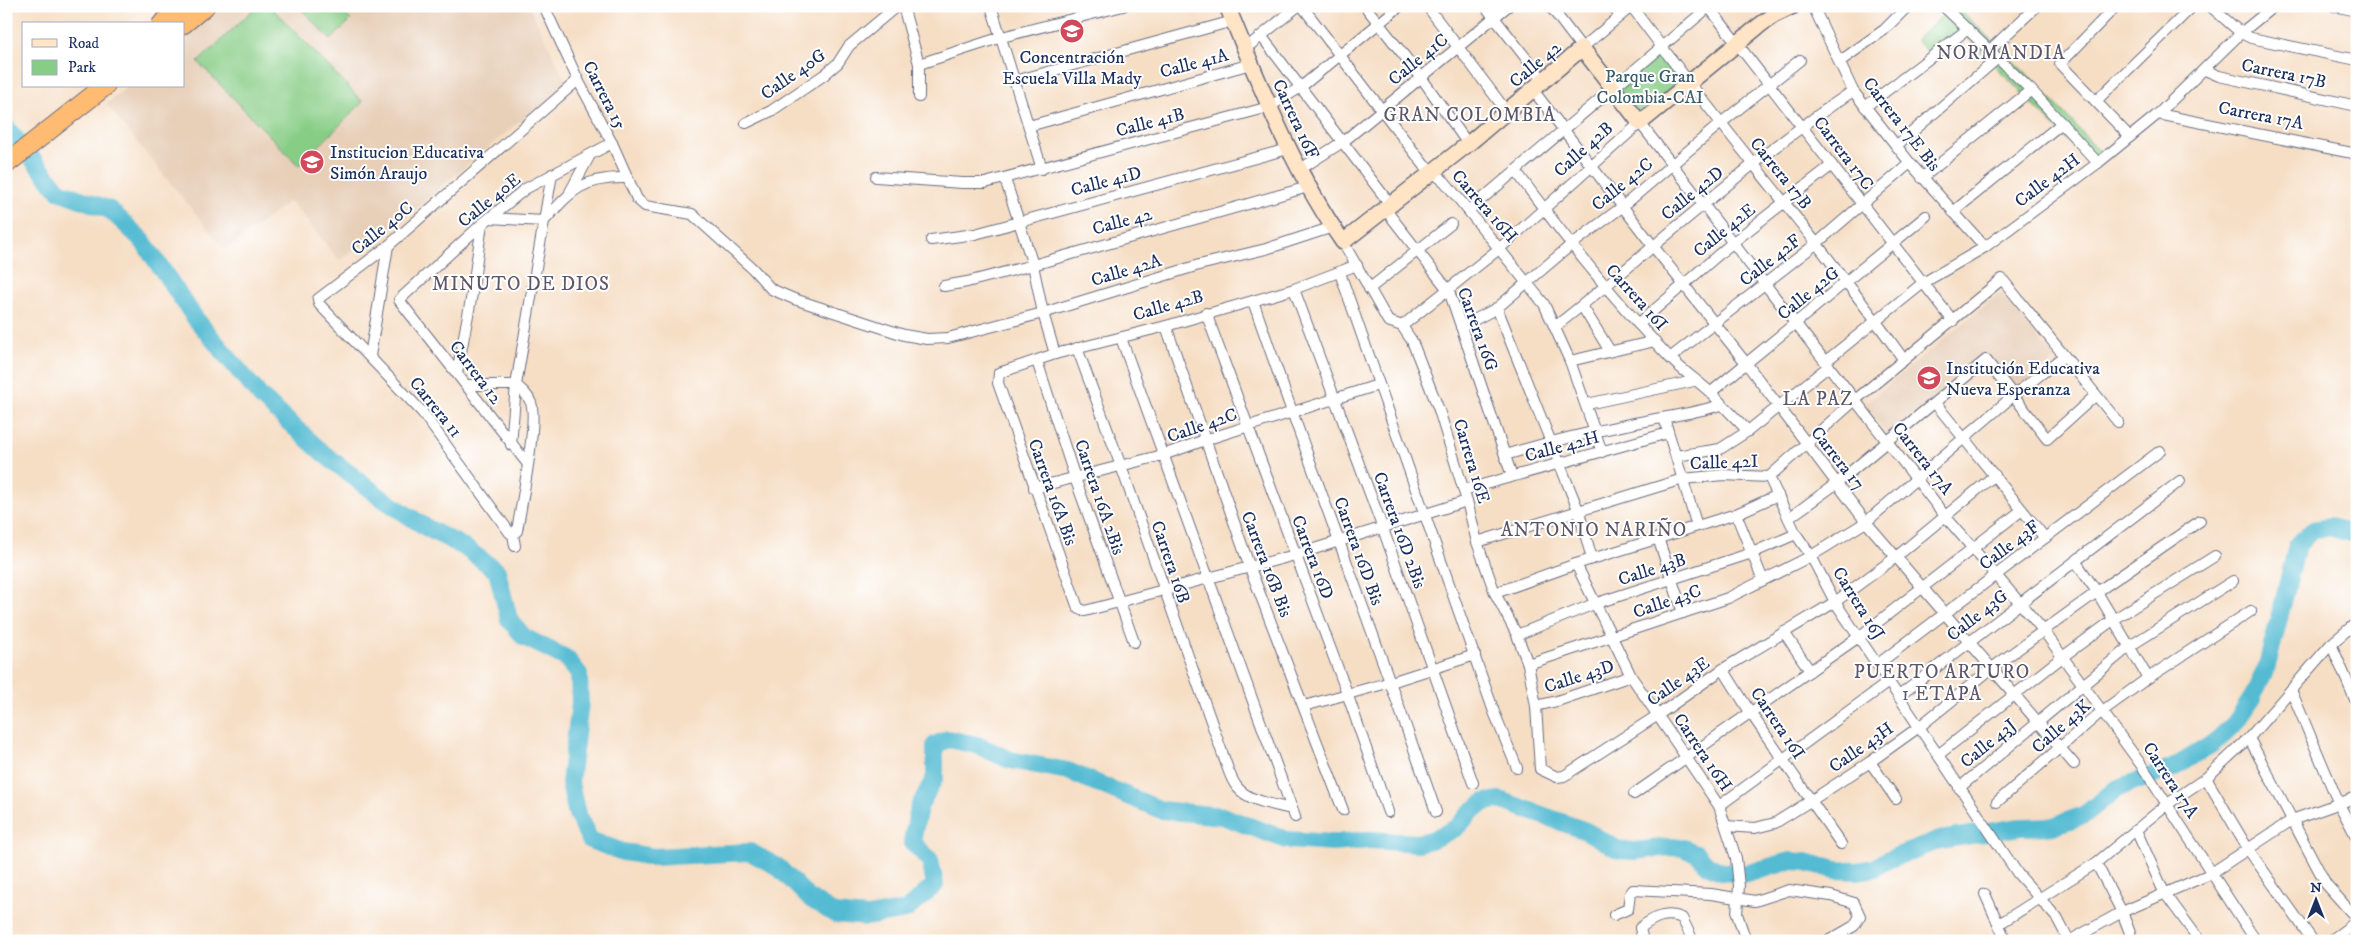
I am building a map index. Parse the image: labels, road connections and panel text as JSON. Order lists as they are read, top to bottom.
{
  "streets": {
    "street": [
      "Calle 41C",
      "Calle 41A",
      "Calle 42",
      "Carrera 17B",
      "Calle 40G",
      "Carrera 15",
      "Carrera 17A",
      "Carrera 16F",
      "Calle 41B",
      "Carrera 17E Bis",
      "Calle 42B",
      "Carrera 17C",
      "Calle 42H",
      "Calle 41D",
      "Calle 42C",
      "Calle 42D",
      "Calle 40E",
      "Carrera 16H",
      "Calle 40C",
      "Calle 42E",
      "Calle 42F",
      "Calle 42A",
      "Calle 42G",
      "Carrera 16I",
      "Carrera 16G",
      "Carrera 12",
      "Carrera 11",
      "Carrera 17",
      "Carrera 16E",
      "Calle 42I",
      "Carrera 16A Bis",
      "Carrera 16A 2Bis",
      "Carrera 16D 2Bis",
      "Calle 43F",
      "Carrera 16D Bis",
      "Carrera 16D",
      "Carrera 16B",
      "Carrera 16B Bis",
      "Calle 43B",
      "Calle 43C",
      "Carrera 16J",
      "Calle 43G",
      "Calle 43D",
      "Calle 43E",
      "Calle 43K",
      "Calle 43J",
      "Calle 43H"
    ]
  },
  "crossings": [
    ["Calle 41C", "Carrera 16F"],
    ["Calle 41C", "Carrera 16H"],
    ["Calle 41C", "Carrera 16G"],
    ["Calle 41C", "Carrera 17"],
    ["Calle 41A", "Carrera 16F"],
    ["Calle 41A", "Carrera 16G"],
    ["Calle 42", "Carrera 17B"],
    ["Calle 42", "Carrera 17A"],
    ["Calle 42", "Carrera 16F"],
    ["Calle 42", "Carrera 16H"],
    ["Calle 42", "Carrera 16G"],
    ["Calle 42", "Carrera 17"],
    ["Calle 42", "Carrera 16E"],
    ["Carrera 17B", "Calle 42B"],
    ["Carrera 17B", "Calle 42H"],
    ["Carrera 17B", "Calle 42C"],
    ["Carrera 17B", "Calle 42D"],
    ["Carrera 17B", "Calle 42E"],
    ["Carrera 17B", "Calle 42F"],
    ["Carrera 17B", "Calle 42G"],
    ["Carrera 17B", "Calle 42I"],
    ["Carrera 15", "Calle 40E"],
    ["Carrera 15", "Calle 40C"],
    ["Carrera 15", "Calle 42A"],
    ["Carrera 17A", "Calle 42B"],
    ["Carrera 17A", "Calle 42H"],
    ["Carrera 17A", "Calle 42C"],
    ["Carrera 17A", "Calle 42D"],
    ["Carrera 17A", "Calle 42E"],
    ["Carrera 17A", "Calle 42F"],
    ["Carrera 17A", "Calle 42G"],
    ["Carrera 17A", "Calle 42I"],
    ["Carrera 17A", "Calle 43F"],
    ["Carrera 17A", "Calle 43C"],
    ["Carrera 17A", "Calle 43G"],
    ["Carrera 17A", "Calle 43K"],
    ["Carrera 17A", "Calle 43J"],
    ["Carrera 17A", "Calle 43H"],
    ["Carrera 16F", "Calle 41B"],
    ["Carrera 16F", "Calle 41D"],
    ["Carrera 16F", "Calle 42A"],
    ["Carrera 16F", "Carrera 16E"],
    ["Calle 41B", "Carrera 16H"],
    ["Calle 41B", "Carrera 16G"],
    ["Carrera 17E Bis", "Calle 42H"],
    ["Carrera 17E Bis", "Calle 42D"],
    ["Carrera 17E Bis", "Calle 42F"],
    ["Calle 42B", "Carrera 17C"],
    ["Calle 42B", "Carrera 16H"],
    ["Calle 42B", "Carrera 16I"],
    ["Calle 42B", "Carrera 16G"],
    ["Calle 42B", "Carrera 17"],
    ["Calle 42B", "Carrera 16E"],
    ["Calle 42B", "Carrera 16A Bis"],
    ["Calle 42B", "Carrera 16A 2Bis"],
    ["Calle 42B", "Carrera 16D 2Bis"],
    ["Calle 42B", "Carrera 16D Bis"],
    ["Calle 42B", "Carrera 16D"],
    ["Calle 42B", "Carrera 16B"],
    ["Calle 42B", "Carrera 16B Bis"],
    ["Carrera 17C", "Calle 42H"],
    ["Carrera 17C", "Calle 42C"],
    ["Carrera 17C", "Calle 42D"],
    ["Carrera 17C", "Calle 42E"],
    ["Carrera 17C", "Calle 42F"],
    ["Carrera 17C", "Calle 42G"],
    ["Carrera 17C", "Calle 42I"],
    ["Calle 42H", "Carrera 16H"],
    ["Calle 42H", "Carrera 16I"],
    ["Calle 42H", "Carrera 16G"],
    ["Calle 42H", "Carrera 17"],
    ["Calle 42H", "Carrera 16E"],
    ["Calle 42C", "Carrera 16H"],
    ["Calle 42C", "Carrera 16I"],
    ["Calle 42C", "Carrera 16G"],
    ["Calle 42C", "Carrera 17"],
    ["Calle 42C", "Carrera 16A Bis"],
    ["Calle 42C", "Carrera 16A 2Bis"],
    ["Calle 42C", "Carrera 16D 2Bis"],
    ["Calle 42C", "Carrera 16D Bis"],
    ["Calle 42C", "Carrera 16D"],
    ["Calle 42C", "Carrera 16B"],
    ["Calle 42C", "Carrera 16B Bis"],
    ["Calle 42D", "Carrera 16H"],
    ["Calle 42D", "Carrera 16I"],
    ["Calle 42D", "Carrera 17"],
    ["Calle 40E", "Carrera 12"],
    ["Carrera 16H", "Calle 43B"],
    ["Carrera 16H", "Calle 43C"],
    ["Carrera 16H", "Calle 43D"],
    ["Carrera 16H", "Calle 43E"],
    ["Carrera 16H", "Calle 43H"],
    ["Calle 40C", "Carrera 11"],
    ["Calle 42E", "Carrera 16I"],
    ["Calle 42E", "Carrera 17"],
    ["Calle 42F", "Carrera 16I"],
    ["Calle 42F", "Carrera 17"],
    ["Calle 42G", "Carrera 16I"],
    ["Calle 42G", "Carrera 17"],
    ["Carrera 16I", "Calle 43E"],
    ["Carrera 16I", "Calle 43H"],
    ["Carrera 16G", "Calle 42I"],
    ["Carrera 17", "Calle 42I"],
    ["Carrera 17", "Calle 43F"],
    ["Carrera 17", "Calle 43C"],
    ["Carrera 17", "Calle 43G"],
    ["Carrera 17", "Calle 43K"],
    ["Carrera 17", "Calle 43J"],
    ["Carrera 17", "Calle 43H"],
    ["Carrera 16E", "Calle 42I"],
    ["Carrera 16E", "Calle 43B"],
    ["Carrera 16E", "Calle 43C"],
    ["Carrera 16E", "Calle 43D"],
    ["Carrera 16E", "Calle 43E"],
    ["Calle 42I", "Calle 43C"],
    ["Calle 42I", "Carrera 16J"],
    ["Carrera 16A Bis", "Carrera 16A 2Bis"],
    ["Calle 43F", "Carrera 16J"],
    ["Calle 43B", "Carrera 16J"],
    ["Calle 43C", "Carrera 16J"],
    ["Carrera 16J", "Calle 43G"],
    ["Carrera 16J", "Calle 43E"],
    ["Carrera 16J", "Calle 43J"],
    ["Carrera 16J", "Calle 43H"]
  ],
  "districts": [
    "NORMANDIA",
    "GRAN COLOMBIA",
    "MINUTO DE DIOS",
    "LA PAZ",
    "ANTONIO NARIÑO",
    "PUERTO ARTURO 1 ETAPA"
  ],
  "parks": ["Parque Gran Colombia-CAI"],
  "places": {
    "school or university": ["Concentración Escuela Villa Mady", "Institucion Educativa Simón Araujo", "Institución Educativa Nueva Esperanza"]
  },
  "legend": ["Road", "Park"],
  "north": "top"
}
